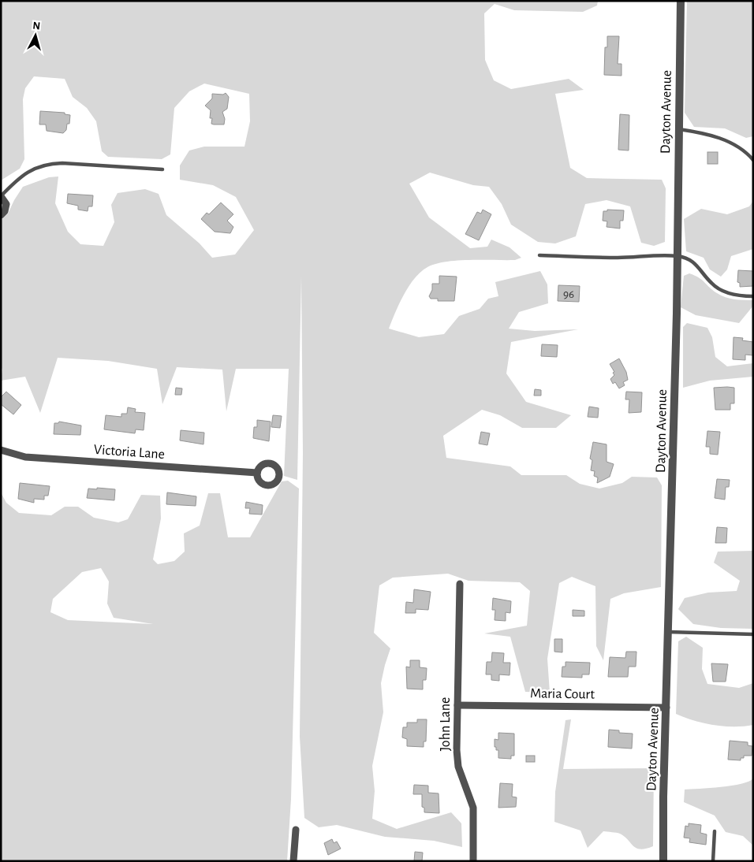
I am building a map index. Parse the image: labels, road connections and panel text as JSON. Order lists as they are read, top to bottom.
{
  "streets": {
    "street": [
      "Dayton Avenue",
      "Victoria Lane",
      "Maria Court",
      "John Lane"
    ]
  },
  "crossings": [
    ["Dayton Avenue", "Maria Court"],
    ["Maria Court", "John Lane"]
  ],
  "house_numbers": ["96"],
  "north": "top"
}
